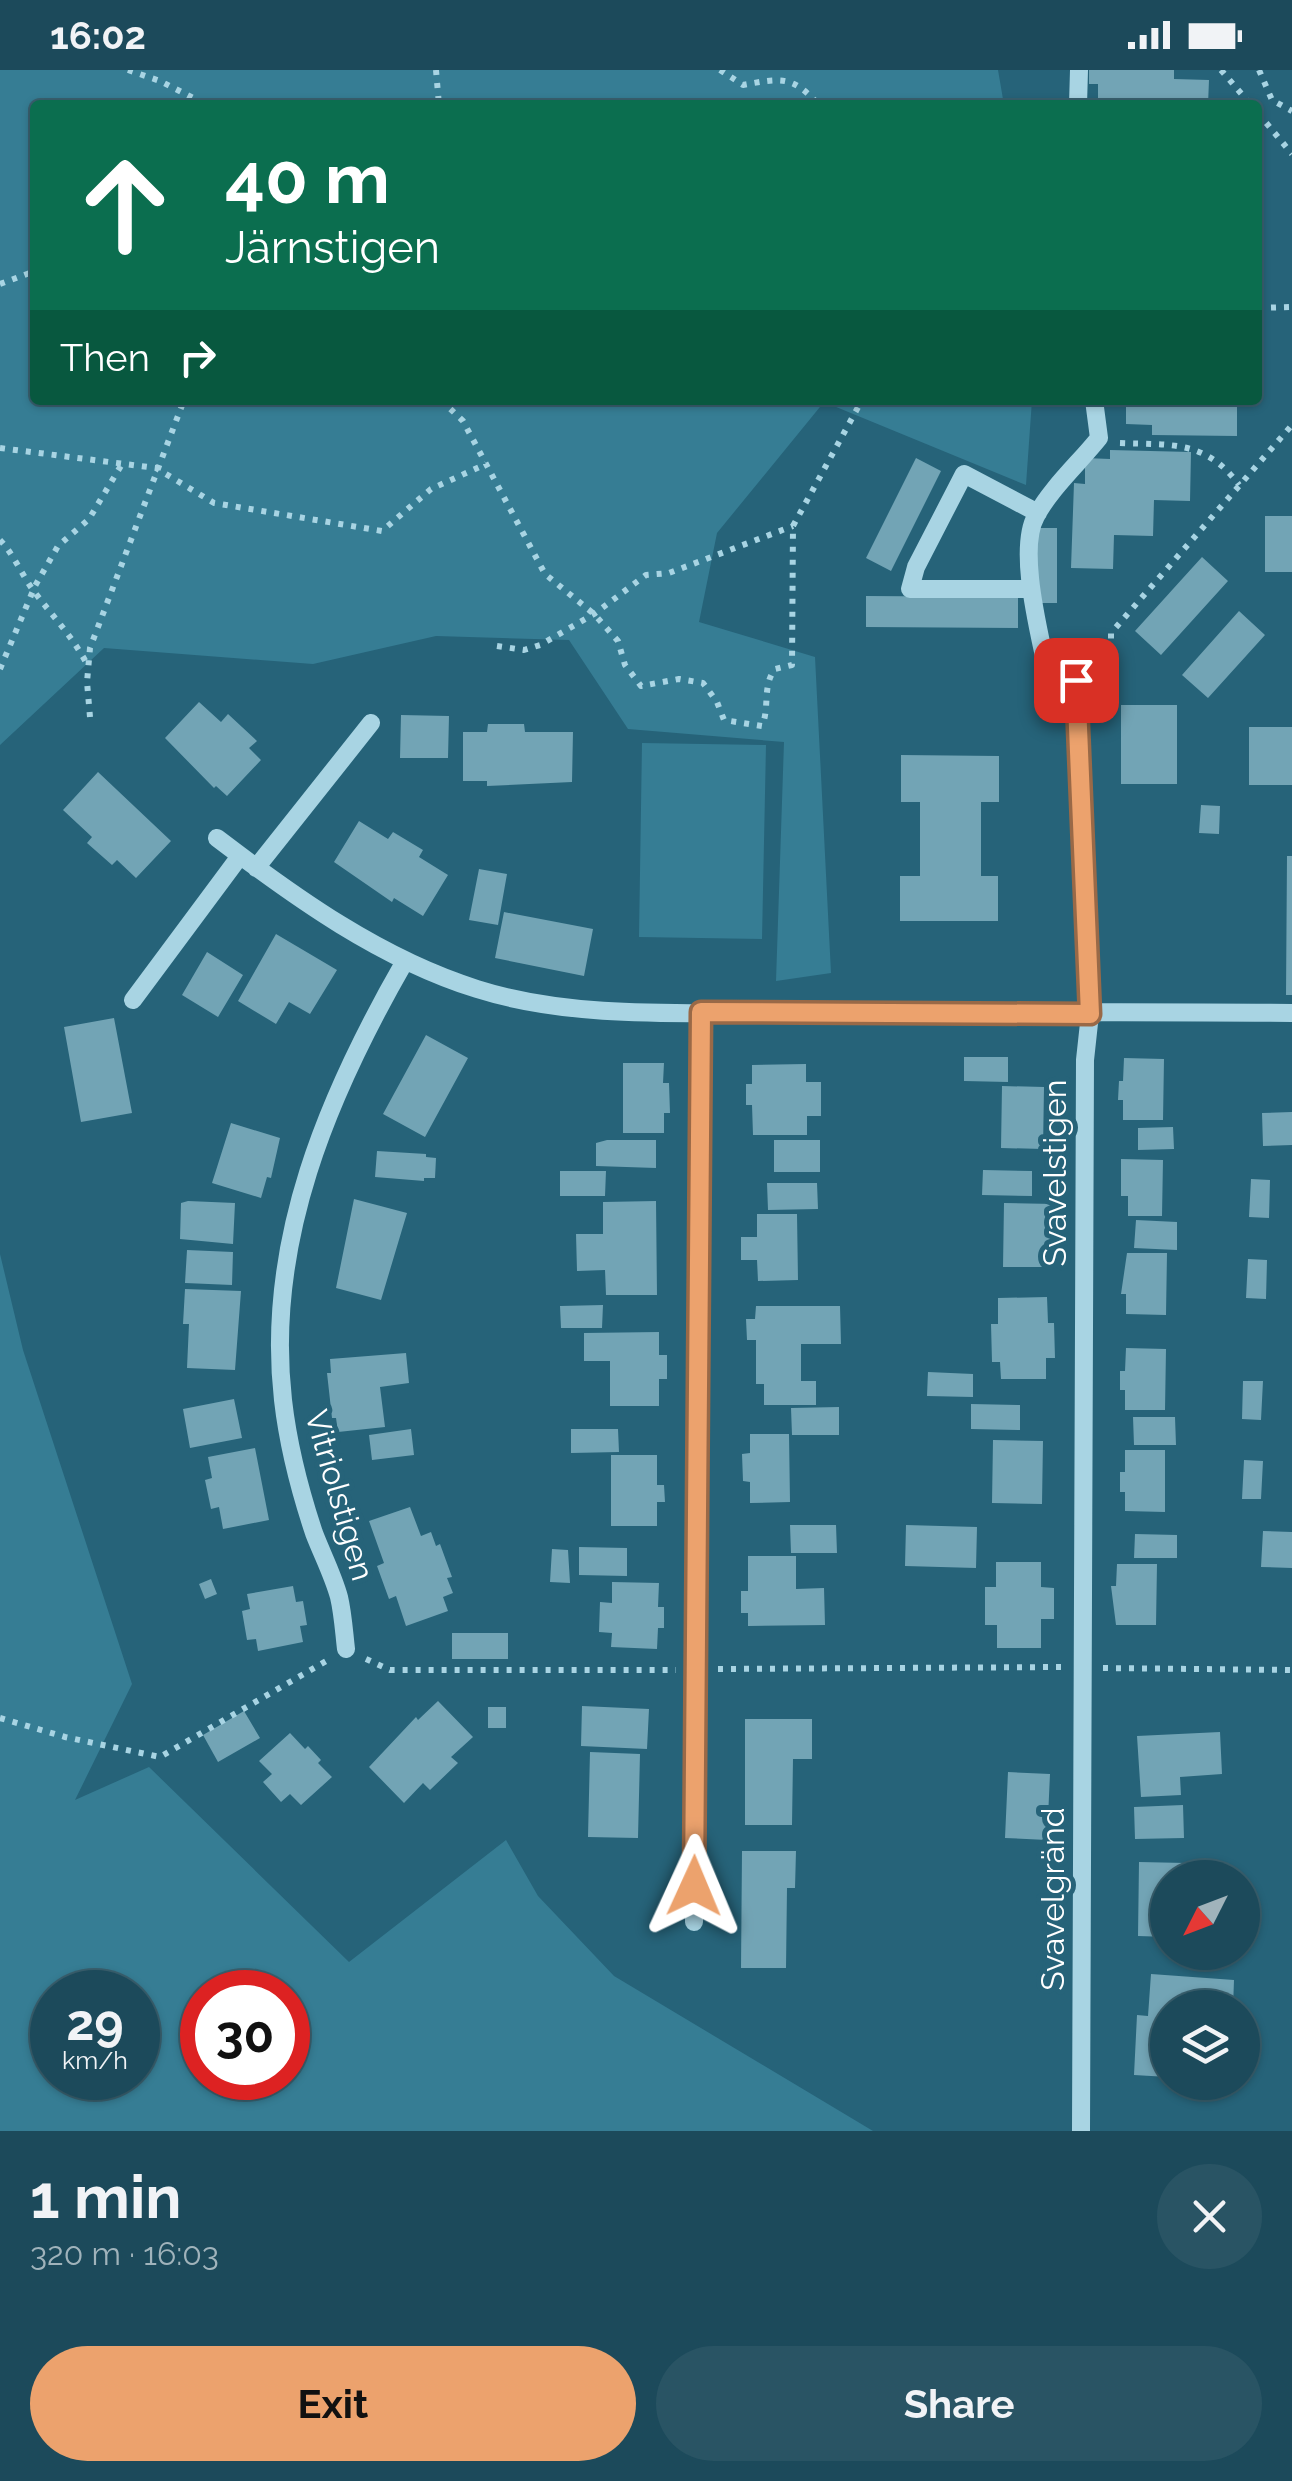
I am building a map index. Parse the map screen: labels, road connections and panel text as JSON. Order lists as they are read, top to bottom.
{
  "streets": {
    "street": ["Svavelstigen", "Vitriolstigen", "Svavelgränd"]
  },
  "crossings": [
    ["Svavelstigen", "Svavelgränd"]
  ],
  "north": "bottom left",
  "page": {
    "status": "16:02",
    "turn": ["40 m", "Järnstigen"],
    "then": "Then",
    "speed": "29 km/h",
    "limit": "30",
    "heading": ["1 min", "320 m · 16:03"],
    "buttons": ["Exit", "Share"]
  }
}
